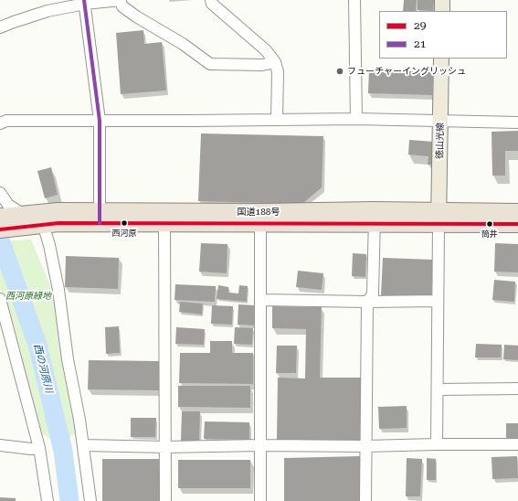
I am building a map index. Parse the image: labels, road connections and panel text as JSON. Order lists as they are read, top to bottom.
{
  "streets": {
    "highway": ["国道188号"],
    "main road": ["徳山光線"]
  },
  "crossings": [
    ["徳山光線", "国道188号"]
  ],
  "water": ["西の河原川"],
  "parks": ["西河原緑地"],
  "places": ["フューチャーイングリッシュ", "西河原", "筒井"],
  "lines": ["transit line 21", "transit line 29"],
  "legend": ["29", "21"]
}
